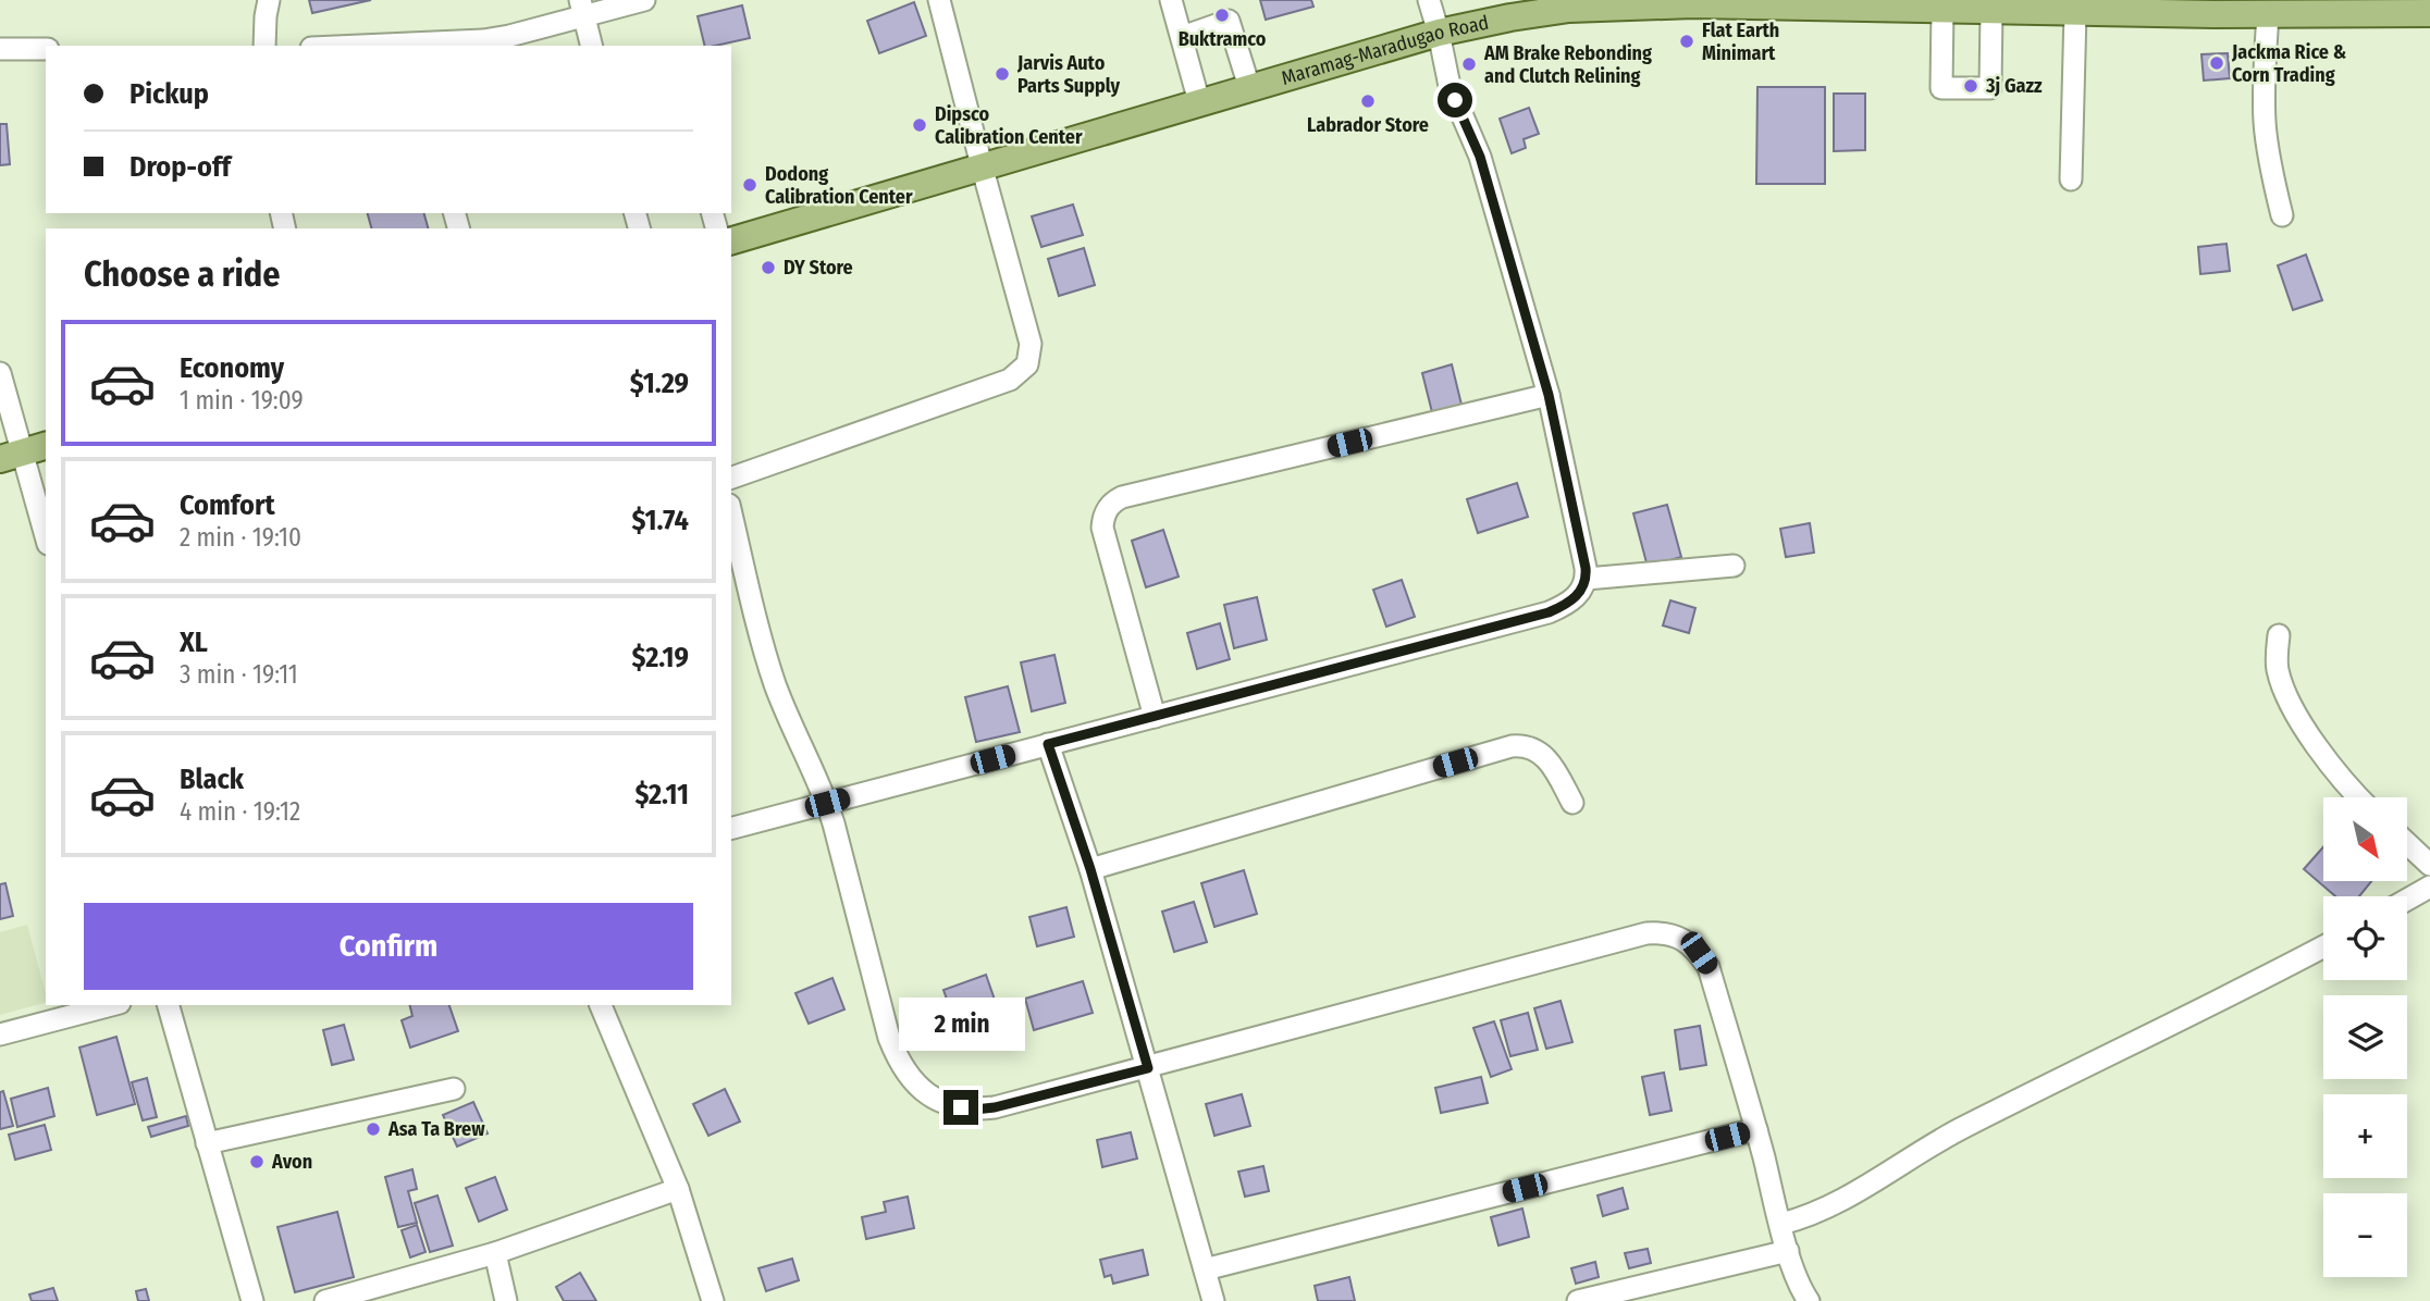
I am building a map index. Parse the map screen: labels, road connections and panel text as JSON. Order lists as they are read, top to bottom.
{
  "streets": {
    "main road": ["Maramag-Maradugao Road"]
  },
  "places": [
    "Buktramco",
    "Flat Earth Minimart",
    "Jackma Rice & Corn Trading",
    "AM Brake Rebonding and Clutch Relining",
    "Jarvis Auto Parts Supply",
    "3j Gazz",
    "Labrador Store",
    "Dipsco Calibration Center",
    "Dodong Calibration Center",
    "DY Store",
    "Asa Ta Brew",
    "Avon"
  ],
  "north": "bottom right",
  "page": {
    "banner": ["Pickup", "Drop-off"],
    "heading": "Choose a ride",
    "list": [
      {
        "name": "Economy",
        "note": "1 min · 19:09",
        "value": "$1.29"
      },
      {
        "name": "Comfort",
        "note": "2 min · 19:10",
        "value": "$1.74"
      },
      {
        "name": "XL",
        "note": "3 min · 19:11",
        "value": "$2.19"
      },
      {
        "name": "Black",
        "note": "4 min · 19:12",
        "value": "$2.11"
      }
    ],
    "map_buttons": ["+", "−"],
    "buttons": "Confirm",
    "bubble": "2 min"
  }
}
